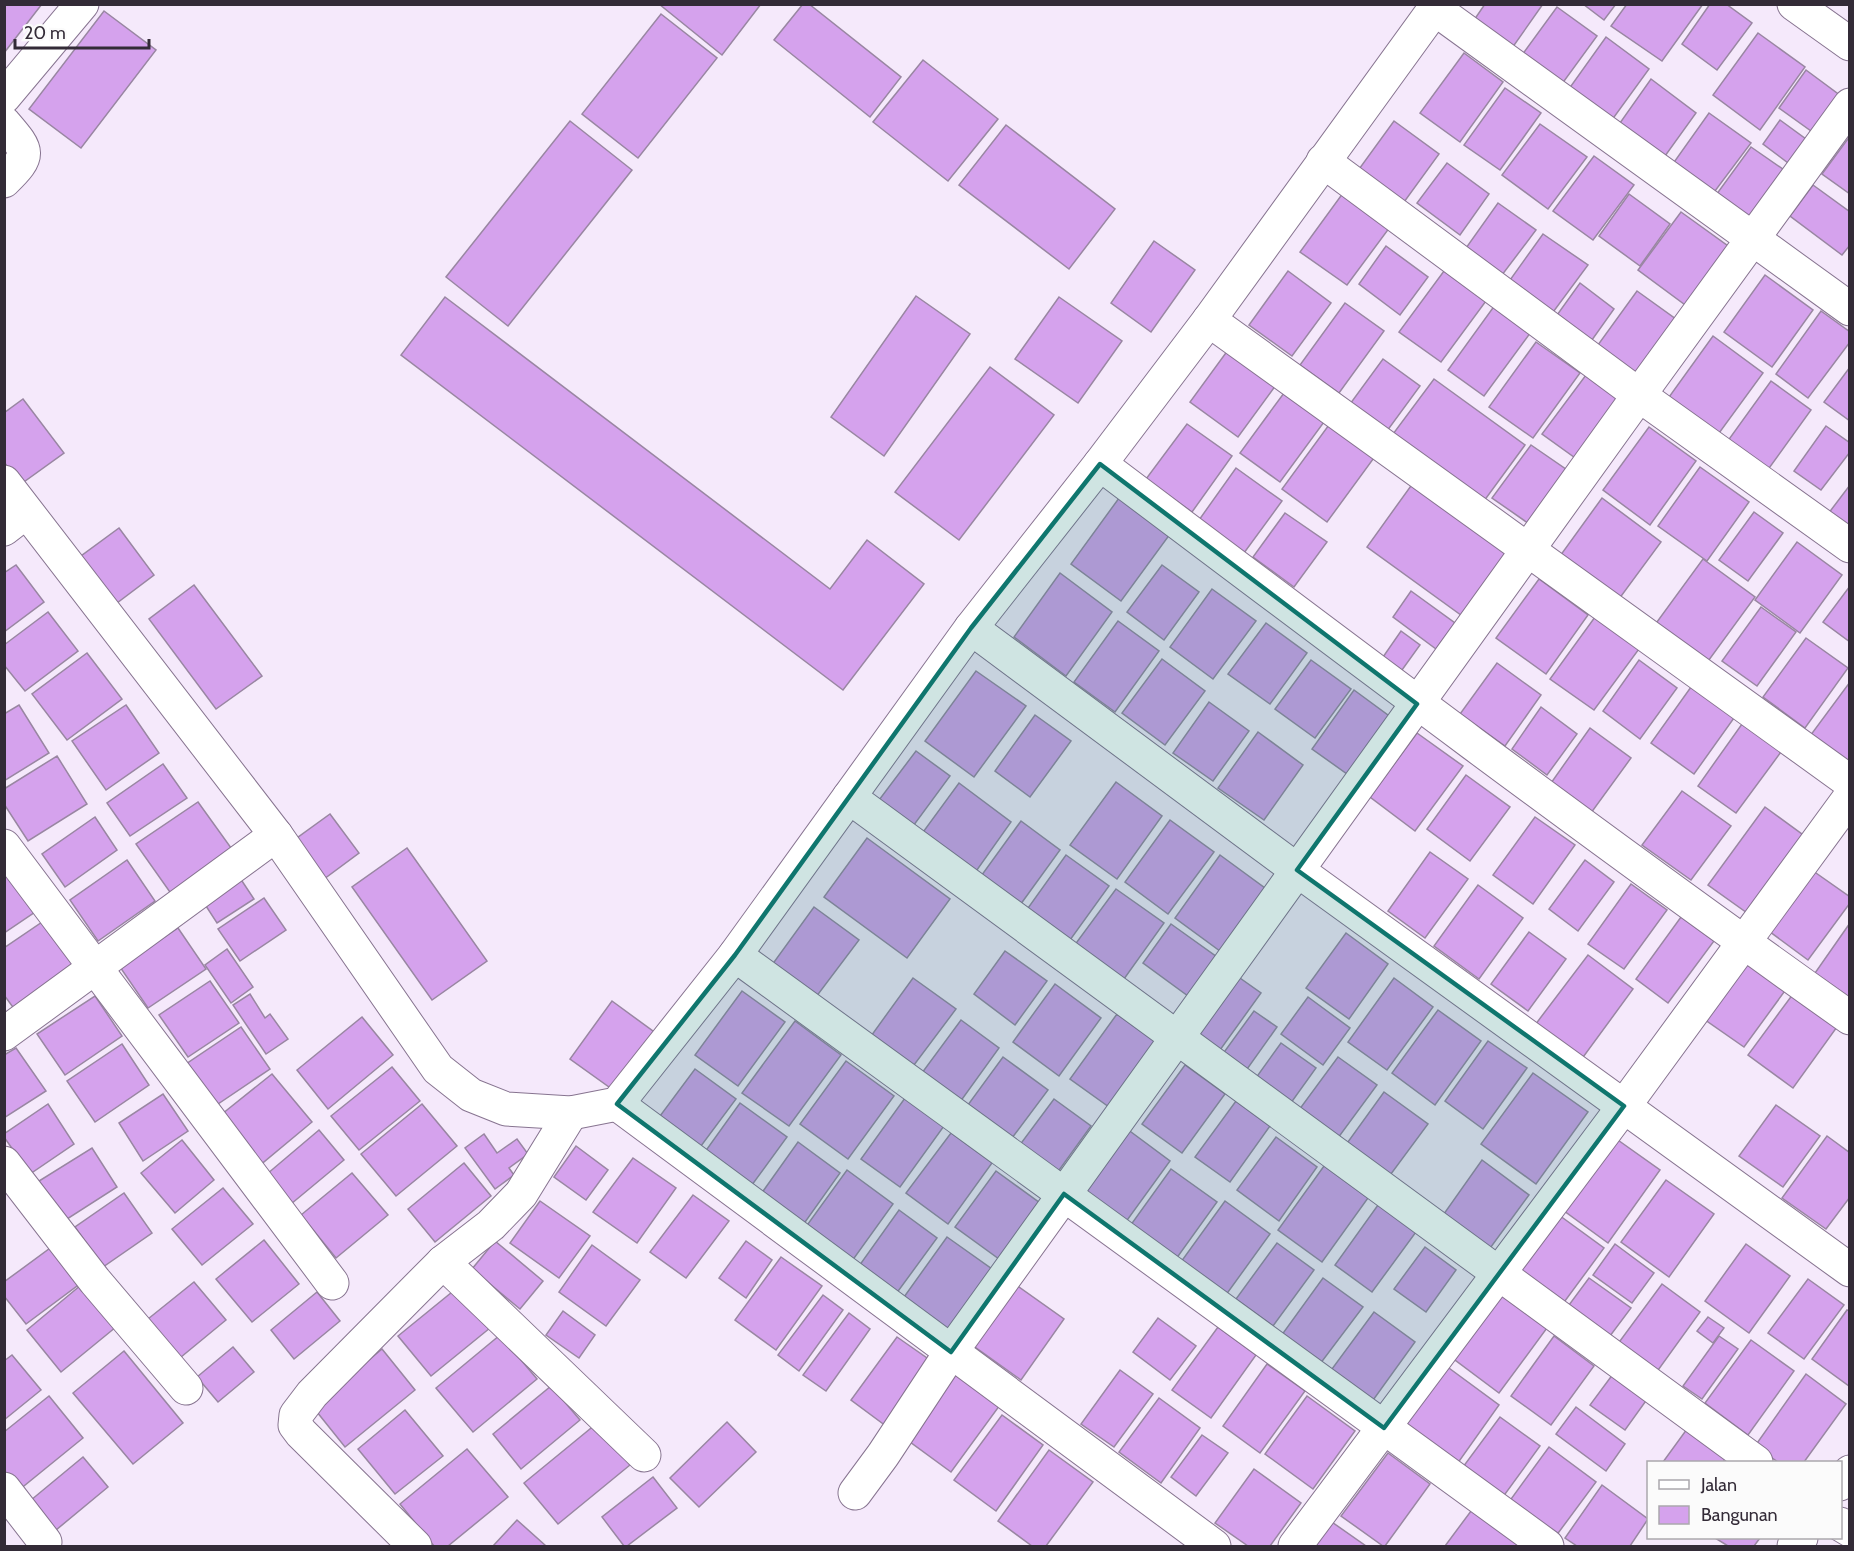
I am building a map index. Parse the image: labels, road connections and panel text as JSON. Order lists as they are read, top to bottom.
{
  "legend": ["Jalan", "Bangunan"],
  "scale_bar": "20 m"
}
